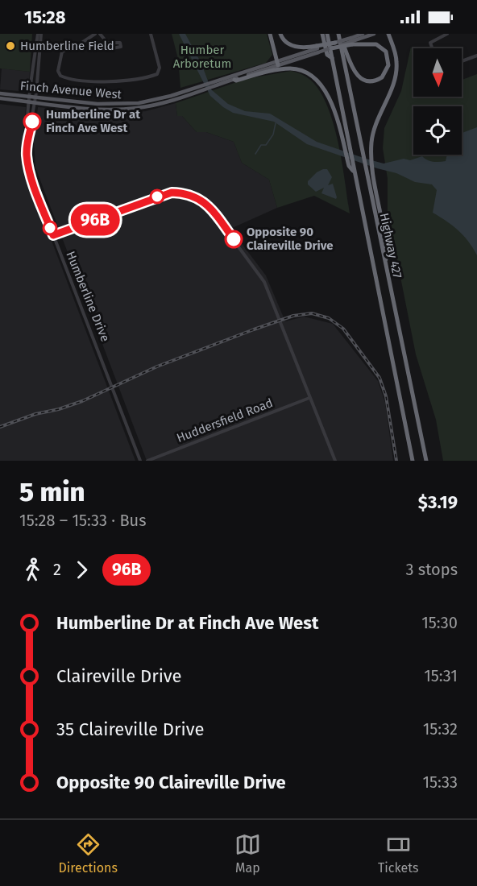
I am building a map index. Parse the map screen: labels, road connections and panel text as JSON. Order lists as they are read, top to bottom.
{
  "streets": {
    "highway": ["Highway 427"],
    "main road": ["Finch Avenue West"],
    "street": ["Humberline Drive", "Huddersfield Road"]
  },
  "crossings": [
    ["Finch Avenue West", "Humberline Drive"]
  ],
  "parks": ["Humber Arboretum"],
  "places": ["Humberline Field", "Humberline Dr at Finch Ave West", "Opposite 90 Claireville Drive"],
  "lines": ["bus line 96B"],
  "north": "bottom",
  "page": {
    "status": "15:28",
    "on_map": "96B",
    "heading": ["5 min", "15:28 – 15:33 · Bus", "$3.19"],
    "legs": ["2", "96B", "3 stops"],
    "list": [
      {
        "name": "Humberline Dr at Finch Ave West",
        "value": "15:30"
      },
      {
        "name": "Claireville Drive",
        "value": "15:31"
      },
      {
        "name": "35 Claireville Drive",
        "value": "15:32"
      },
      {
        "name": "Opposite 90 Claireville Drive",
        "value": "15:33"
      }
    ],
    "tabs": ["Directions", "Map", "Tickets"]
  }
}
